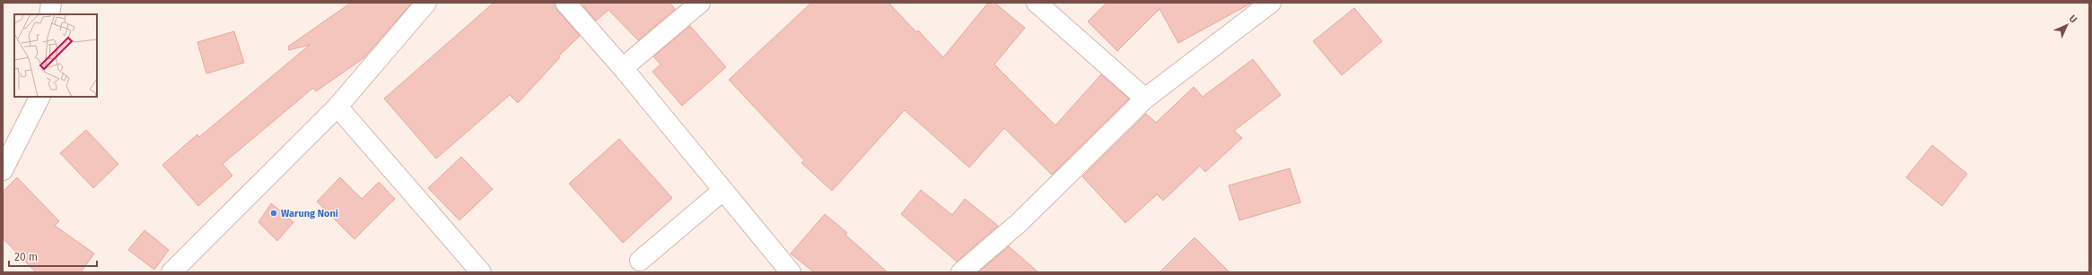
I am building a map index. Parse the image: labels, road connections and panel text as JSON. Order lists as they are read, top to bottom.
{
  "places": ["Warung Noni"],
  "scale_bar": "20 m",
  "north": "top right"
}
